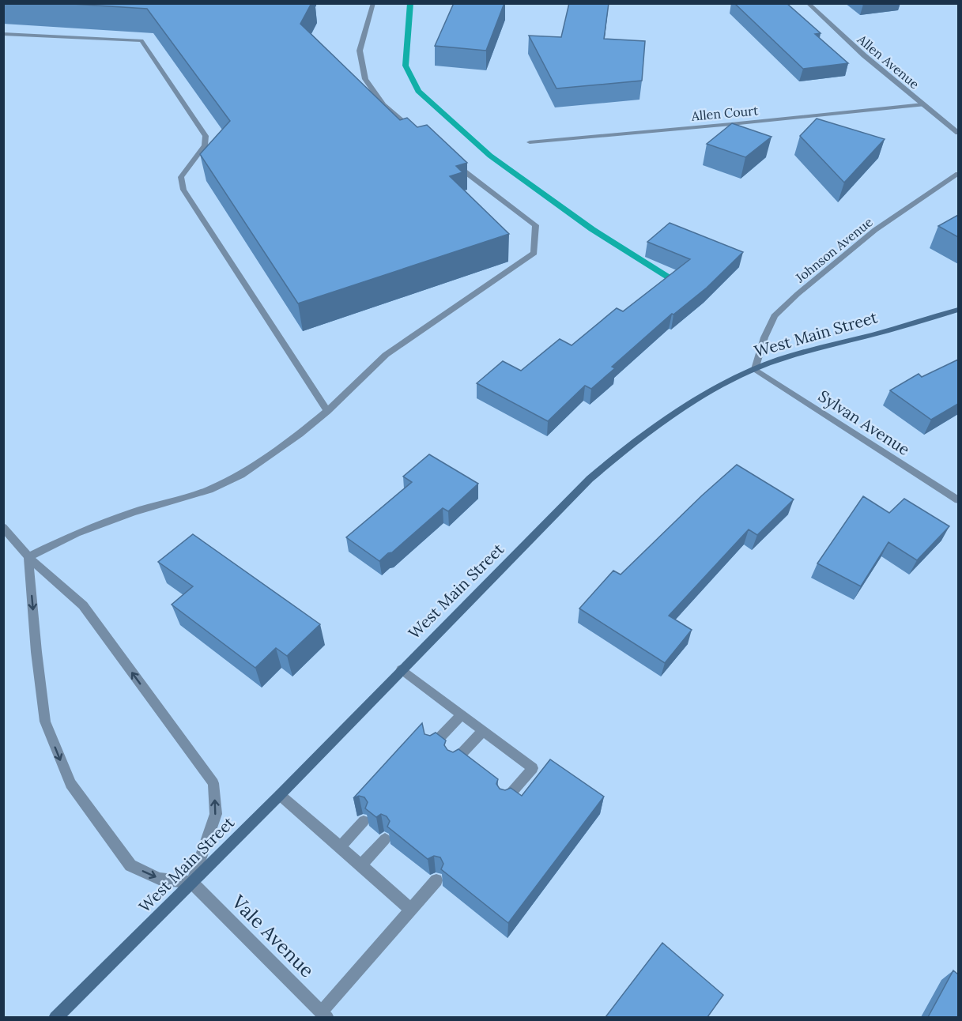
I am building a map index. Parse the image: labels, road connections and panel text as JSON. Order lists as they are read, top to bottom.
{
  "streets": {
    "main road": ["West Main Street"],
    "street": [
      "Allen Avenue",
      "Allen Court",
      "Johnson Avenue",
      "Sylvan Avenue",
      "Vale Avenue"
    ]
  },
  "crossings": [
    ["Allen Avenue", "Allen Court"],
    ["Johnson Avenue", "West Main Street"],
    ["Johnson Avenue", "Sylvan Avenue"],
    ["West Main Street", "Sylvan Avenue"],
    ["West Main Street", "Vale Avenue"]
  ]
}
